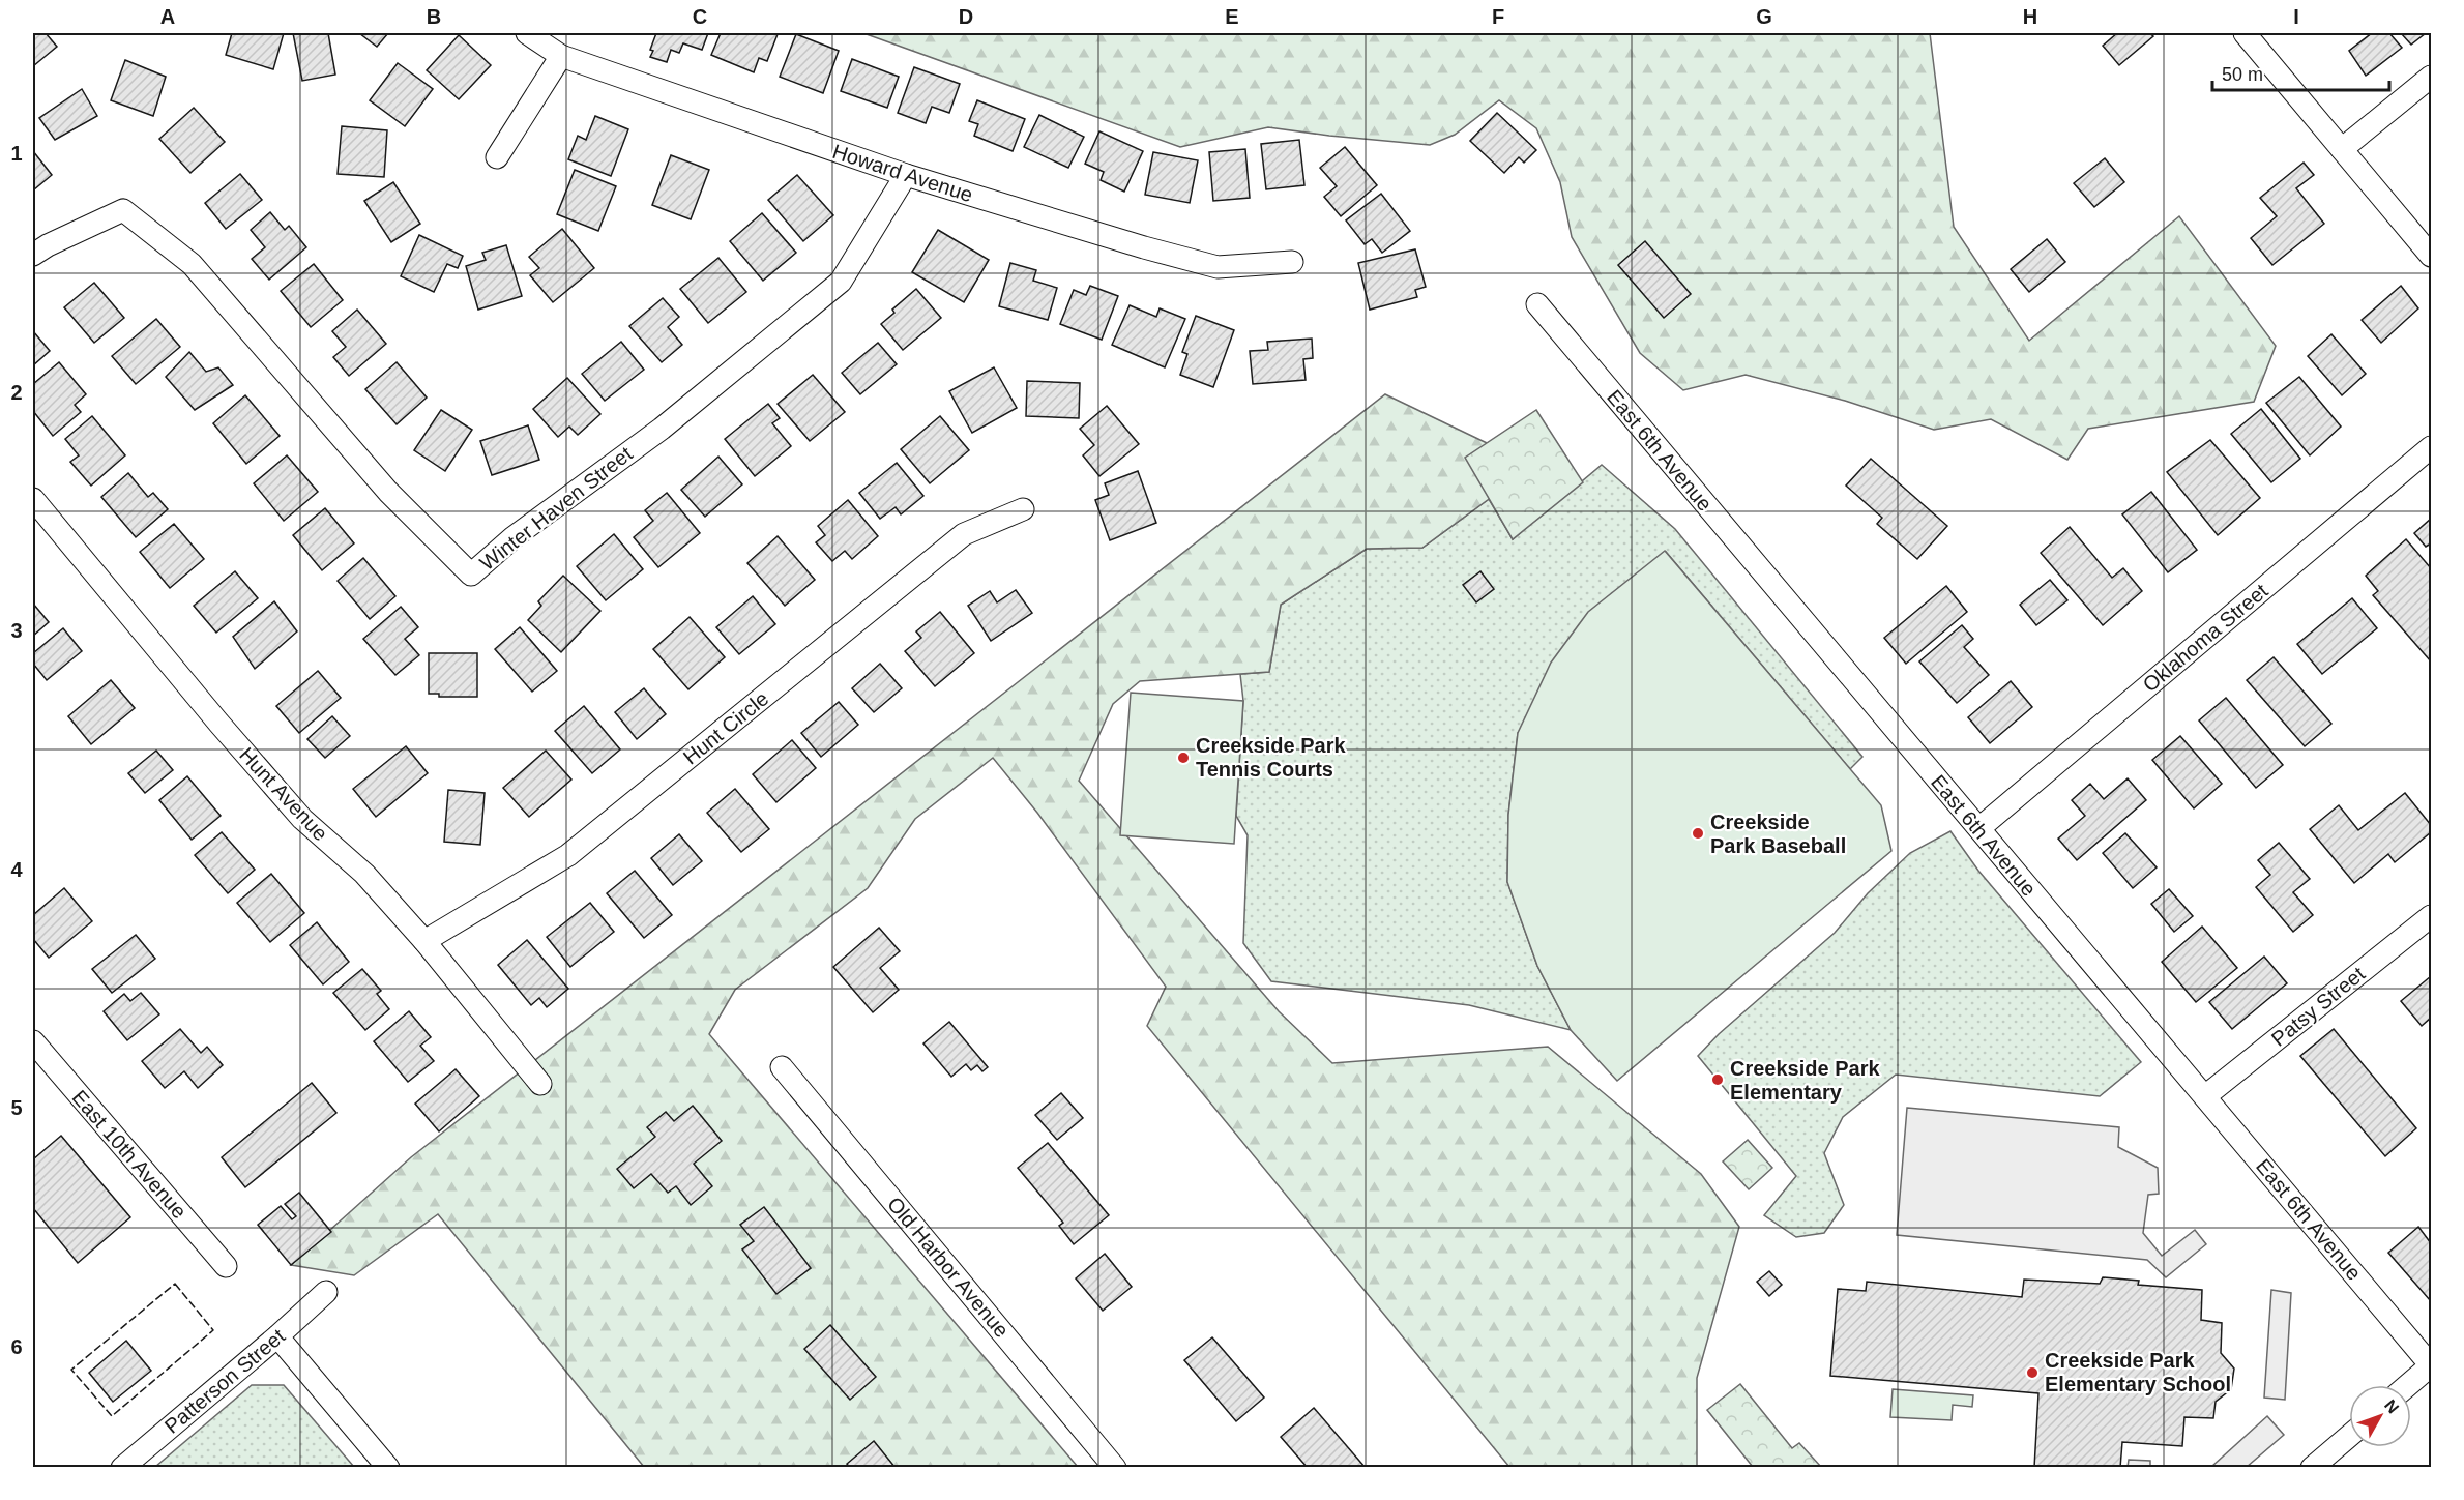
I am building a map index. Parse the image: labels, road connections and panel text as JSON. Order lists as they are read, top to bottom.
{
  "streets": {
    "street": [
      "Howard Avenue",
      "East 6th Avenue",
      "Winter Haven Street",
      "Oklahoma Street",
      "Hunt Circle",
      "Hunt Avenue",
      "Patsy Street",
      "East 10th Avenue",
      "Old Harbor Avenue",
      "Patterson Street"
    ]
  },
  "crossings": [
    ["Howard Avenue", "Winter Haven Street"],
    ["East 6th Avenue", "Oklahoma Street"],
    ["East 6th Avenue", "Patsy Street"],
    ["Hunt Circle", "Hunt Avenue"]
  ],
  "places": [
    "Creekside Park Tennis Courts",
    "Creekside Park Baseball",
    "Creekside Park Elementary",
    "Creekside Park Elementary School"
  ],
  "scale_bar": "50 m",
  "north": "top right",
  "grid": {
    "columns": [
      "A",
      "B",
      "C",
      "D",
      "E",
      "F",
      "G",
      "H",
      "I"
    ],
    "rows": [
      "1",
      "2",
      "3",
      "4",
      "5",
      "6"
    ]
  }
}
